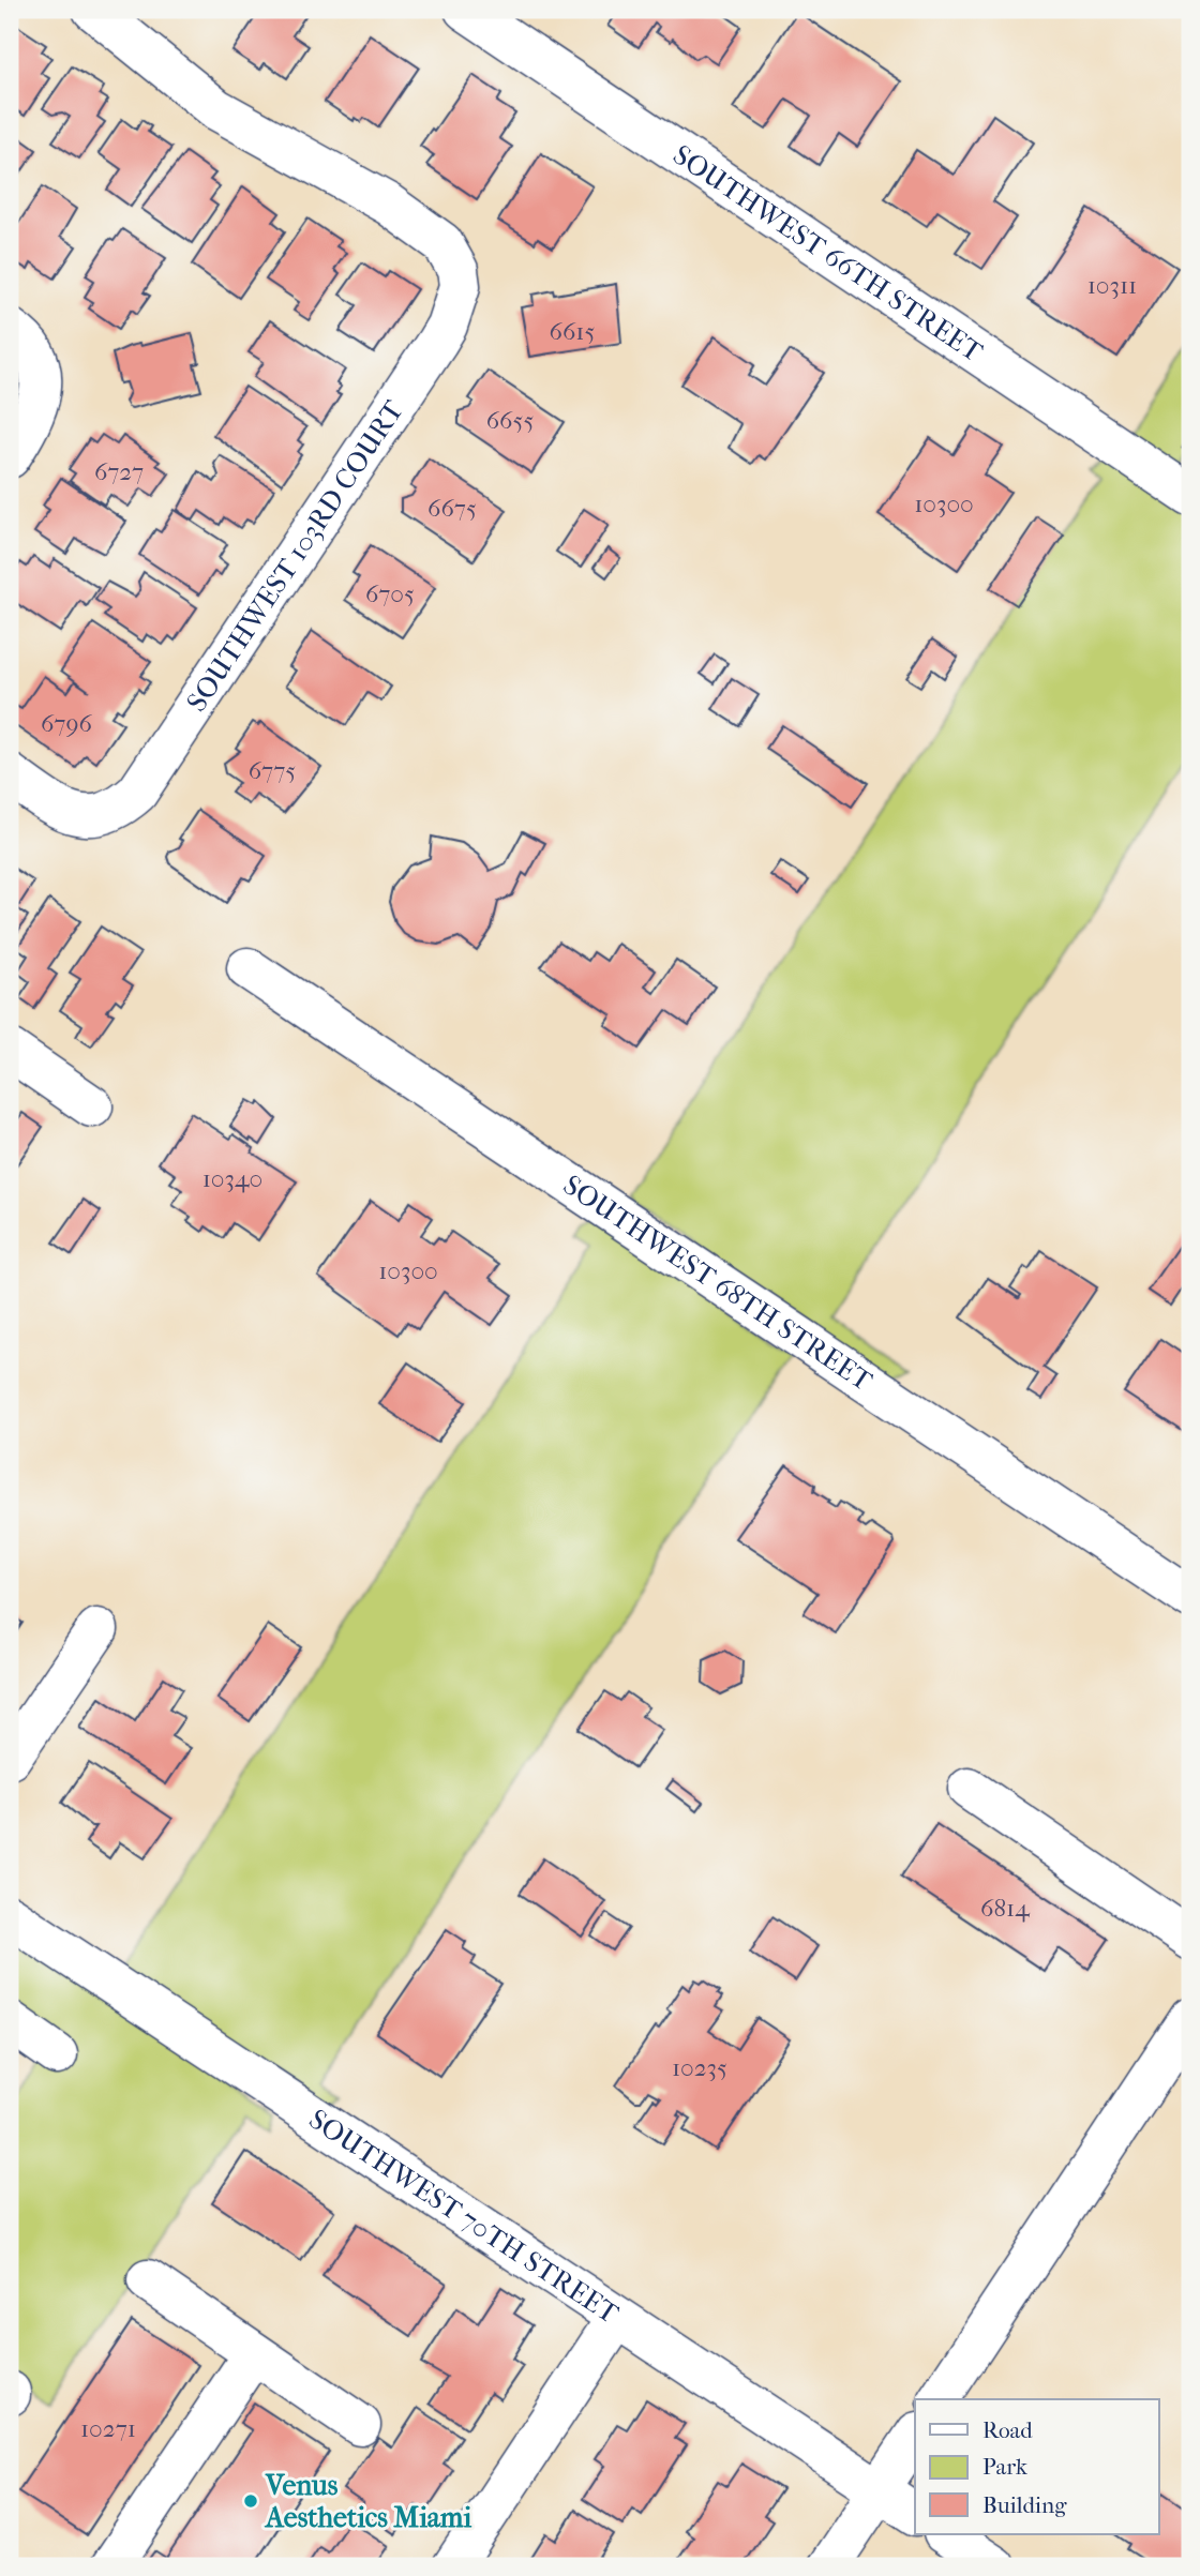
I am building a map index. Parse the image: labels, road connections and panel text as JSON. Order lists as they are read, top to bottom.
{
  "streets": {
    "street": [
      "SOUTHWEST 66TH STREET",
      "SOUTHWEST 103RD COURT",
      "SOUTHWEST 68TH STREET",
      "SOUTHWEST 70TH STREET"
    ]
  },
  "places": ["Venus Aesthetics Miami"],
  "house_numbers": [
    "10311",
    "6615",
    "6655",
    "6727",
    "10300",
    "6675",
    "6705",
    "6796",
    "6775",
    "10340",
    "10300",
    "6814",
    "10235",
    "10271"
  ],
  "legend": ["Road", "Park", "Building"]
}
